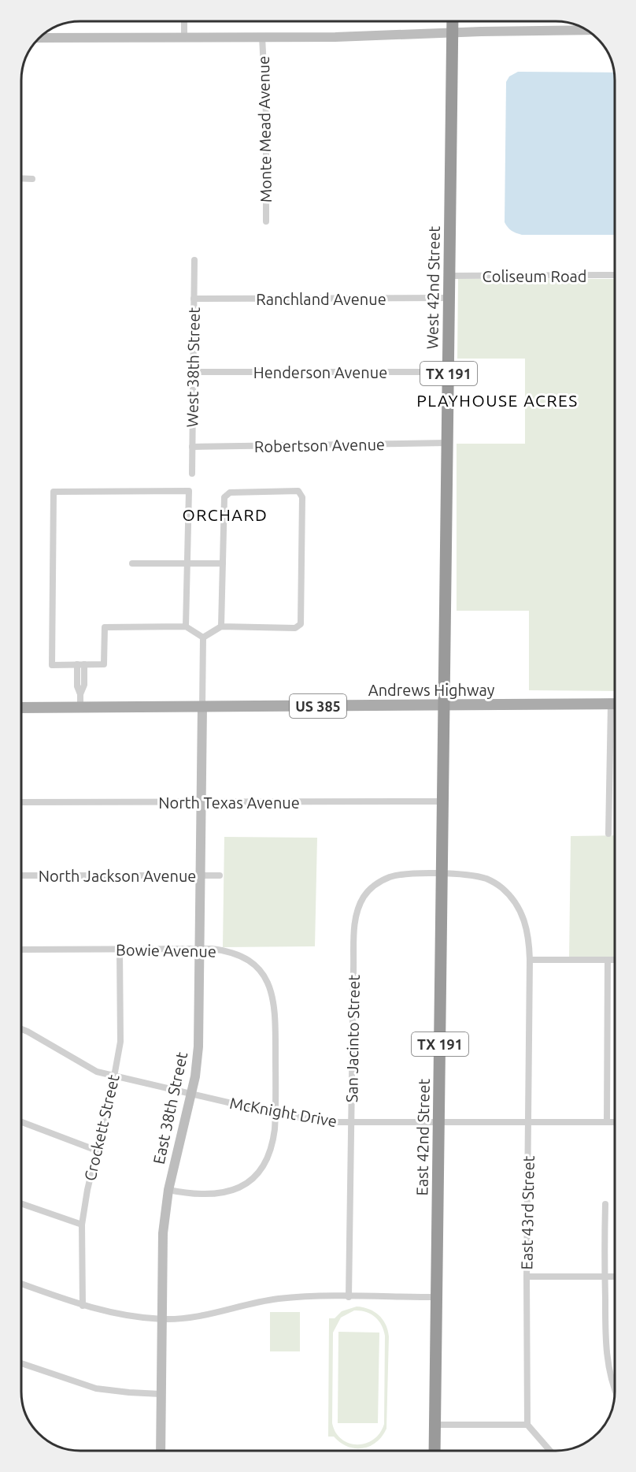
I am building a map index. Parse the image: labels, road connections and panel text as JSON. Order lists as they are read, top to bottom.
{
  "streets": {
    "highway": ["West 42nd Street", "TX 191", "East 42nd Street"],
    "main road": ["Andrews Highway", "US 385"],
    "street": [
      "Monte Mead Avenue",
      "Coliseum Road",
      "Ranchland Avenue",
      "West 38th Street",
      "Henderson Avenue",
      "Robertson Avenue",
      "North Texas Avenue",
      "North Jackson Avenue",
      "Bowie Avenue",
      "San Jacinto Street",
      "East 38th Street",
      "McKnight Drive",
      "Crockett Street",
      "East 43rd Street"
    ]
  },
  "crossings": [
    ["Coliseum Road", "West 42nd Street"],
    ["West 42nd Street", "Ranchland Avenue"],
    ["West 42nd Street", "Henderson Avenue"],
    ["West 42nd Street", "Robertson Avenue"],
    ["West 42nd Street", "Andrews Highway"],
    ["West 42nd Street", "East 42nd Street"],
    ["Ranchland Avenue", "West 38th Street"],
    ["West 38th Street", "Henderson Avenue"],
    ["West 38th Street", "Robertson Avenue"],
    ["Andrews Highway", "East 38th Street"],
    ["Andrews Highway", "East 42nd Street"],
    ["North Texas Avenue", "East 38th Street"],
    ["North Texas Avenue", "East 42nd Street"],
    ["North Jackson Avenue", "East 38th Street"],
    ["Bowie Avenue", "East 38th Street"],
    ["Bowie Avenue", "McKnight Drive"],
    ["Bowie Avenue", "Crockett Street"],
    ["San Jacinto Street", "McKnight Drive"],
    ["San Jacinto Street", "East 42nd Street"],
    ["San Jacinto Street", "East 43rd Street"],
    ["East 38th Street", "McKnight Drive"],
    ["McKnight Drive", "Crockett Street"],
    ["McKnight Drive", "East 42nd Street"],
    ["McKnight Drive", "East 43rd Street"]
  ],
  "districts": ["PLAYHOUSE ACRES", "ORCHARD"]
}
